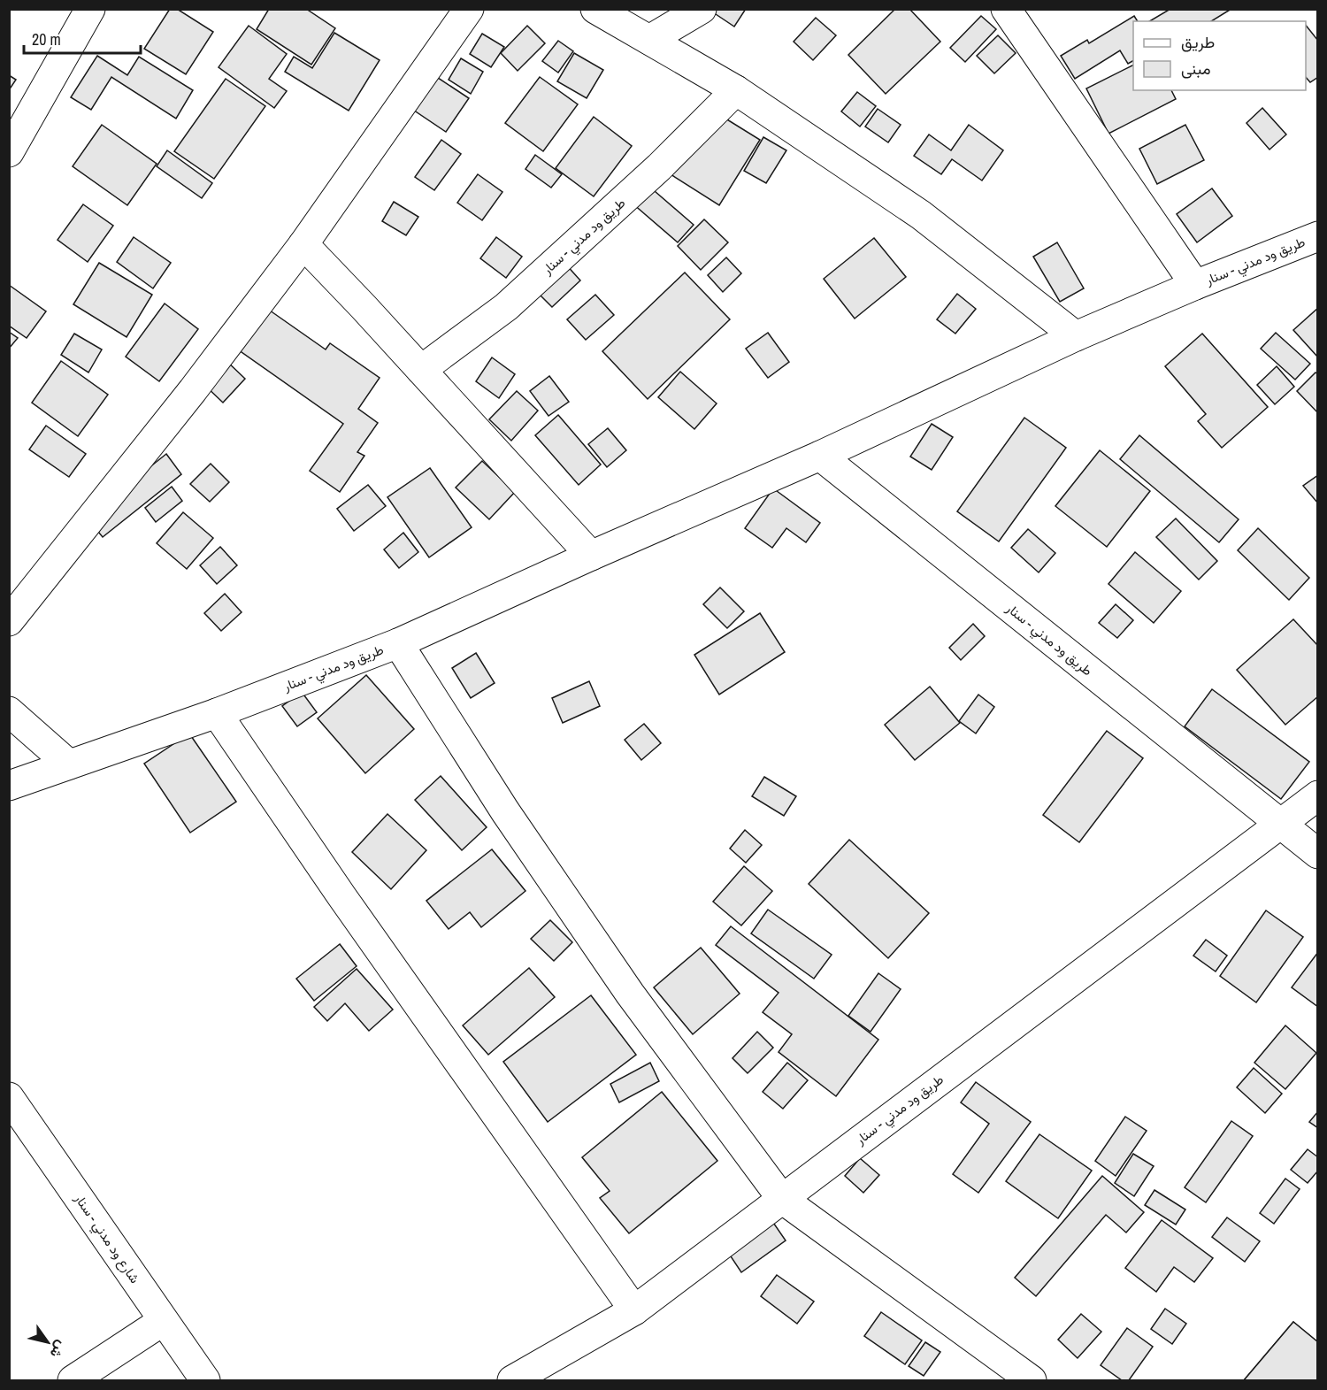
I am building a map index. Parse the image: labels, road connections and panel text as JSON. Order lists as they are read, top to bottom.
{
  "streets": {
    "street": ["طريق ود مدني - سنار", "شارع ود مدني - سنار"]
  },
  "legend": ["طريق", "مبنى"],
  "scale_bar": "20 m",
  "north": "bottom right"
}
